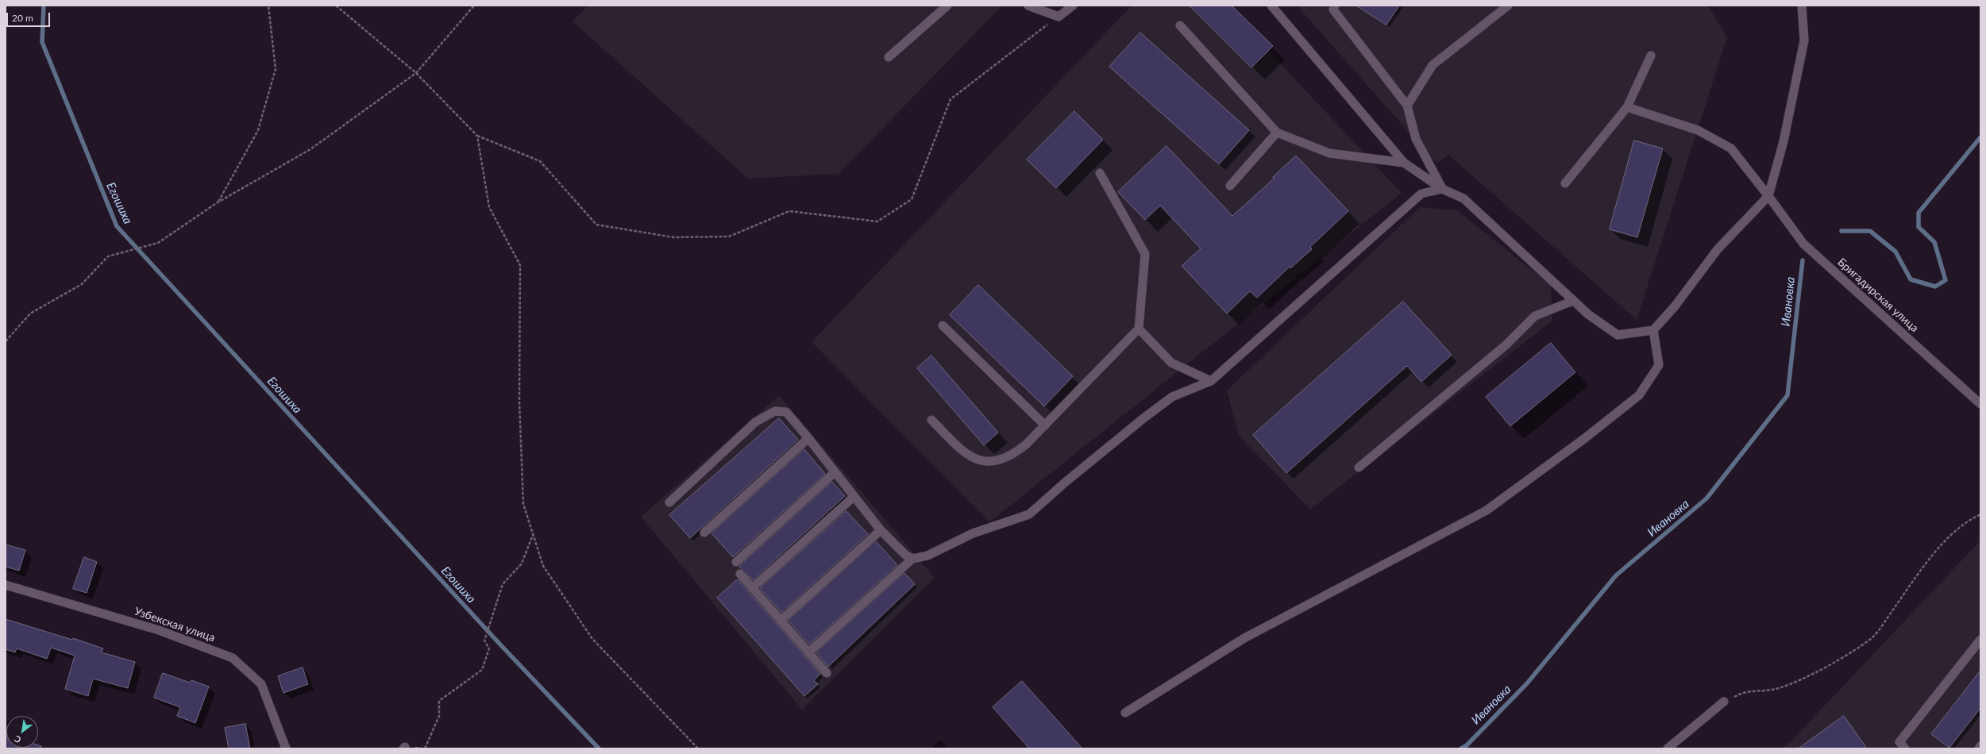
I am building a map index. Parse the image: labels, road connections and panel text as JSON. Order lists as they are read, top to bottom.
{
  "streets": {
    "street": ["Бригадирская улица", "Узбекская улица"]
  },
  "water": ["Егошиха", "Ивановка"],
  "scale_bar": "20 m",
  "north": "bottom left"
}
